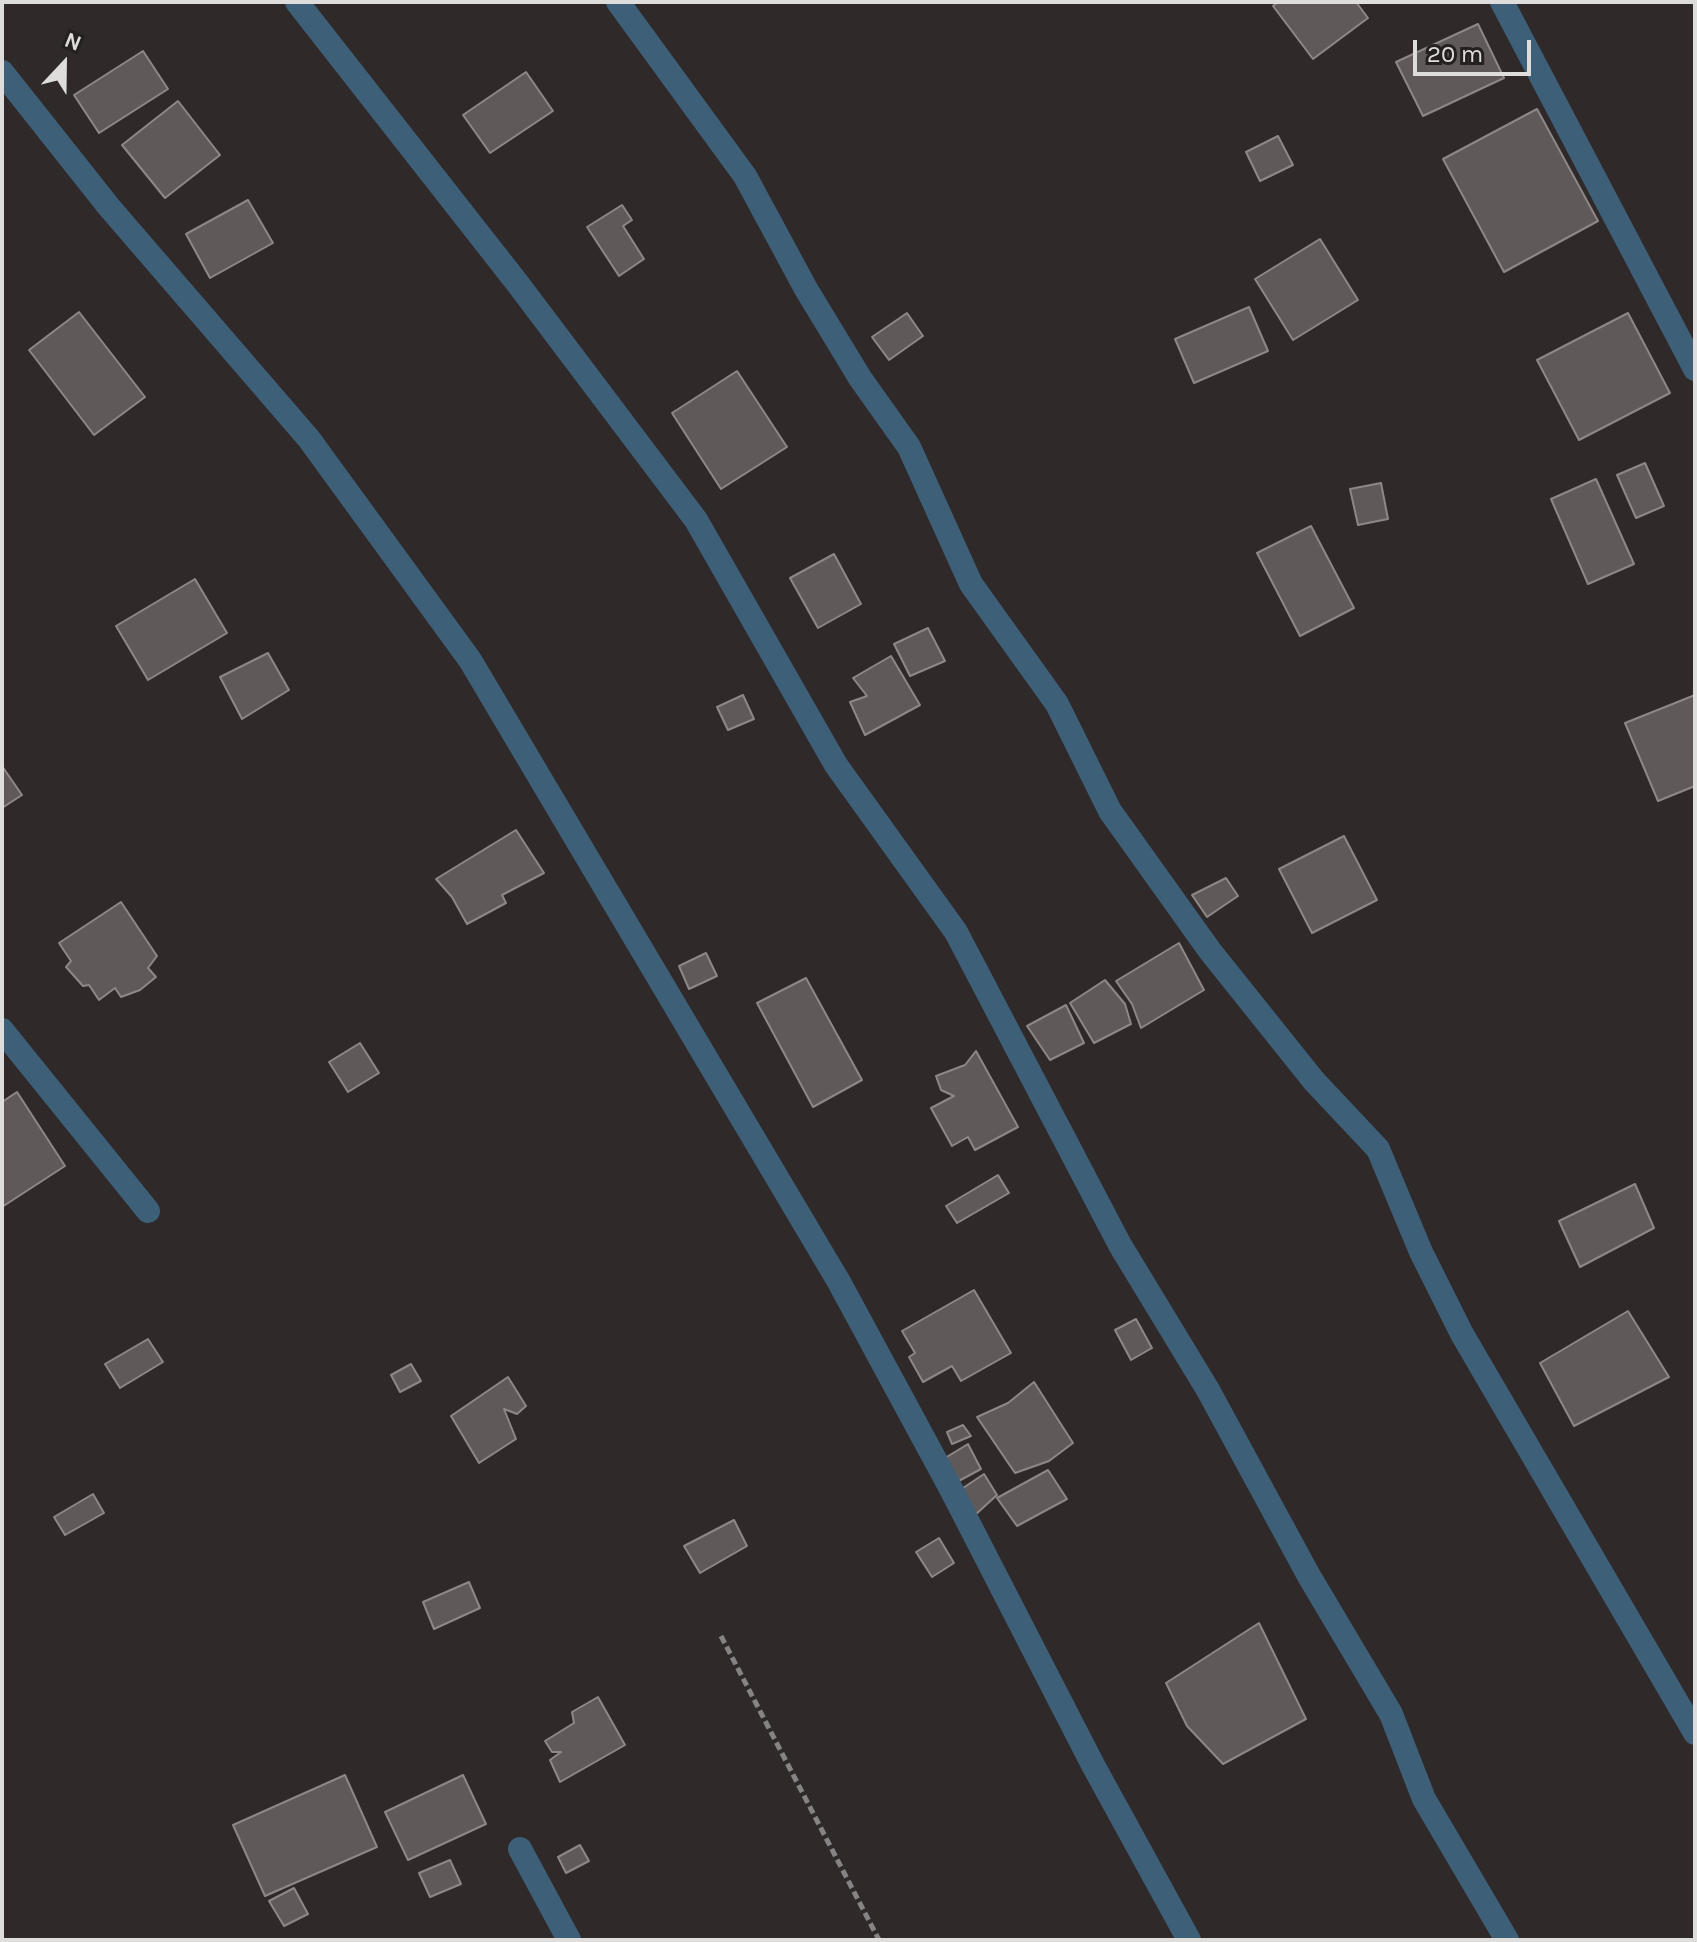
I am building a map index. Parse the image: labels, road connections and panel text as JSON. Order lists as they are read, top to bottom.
{
  "scale_bar": "20 m",
  "north": "top"
}
